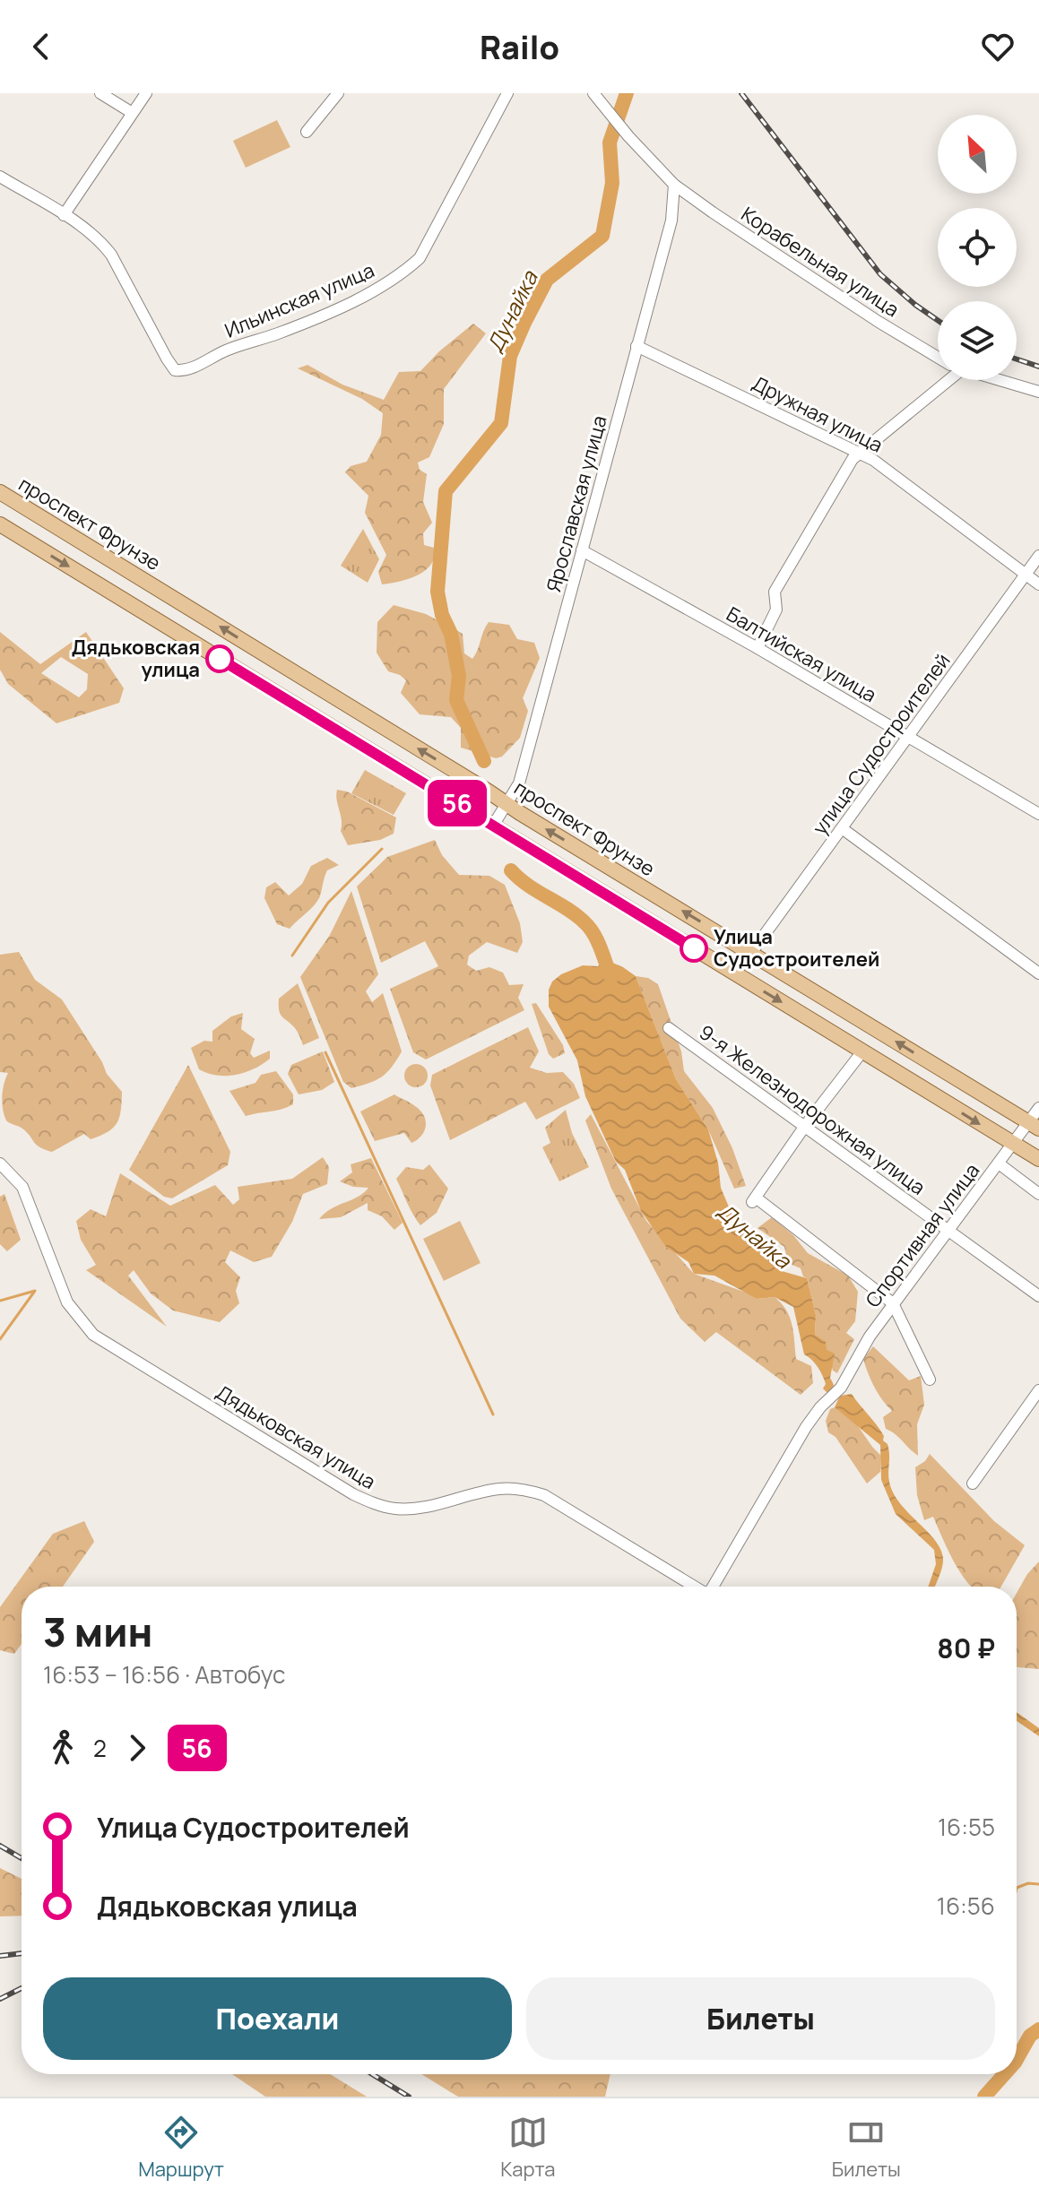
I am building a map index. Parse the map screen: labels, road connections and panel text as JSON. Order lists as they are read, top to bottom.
{
  "streets": {
    "main road": ["проспект Фрунзе"],
    "street": [
      "Корабельная улица",
      "Ильинская улица",
      "Дружная улица",
      "Ярославская улица",
      "Балтийская улица",
      "улица Судостроителей",
      "9-я Железнодорожная улица",
      "Спортивная улица",
      "Дядьковская улица"
    ]
  },
  "crossings": [
    ["Корабельная улица", "Ярославская улица"],
    ["Дружная улица", "Ярославская улица"],
    ["Дружная улица", "улица Судостроителей"],
    ["Ярославская улица", "проспект Фрунзе"],
    ["Ярославская улица", "Балтийская улица"],
    ["проспект Фрунзе", "улица Судостроителей"],
    ["проспект Фрунзе", "Спортивная улица"],
    ["Балтийская улица", "улица Судостроителей"],
    ["9-я Железнодорожная улица", "Спортивная улица"]
  ],
  "water": ["Дунайка"],
  "places": ["Дядьковская улица", "Улица Судостроителей"],
  "lines": ["bus line 56"],
  "north": "top left",
  "page": {
    "header": "Railo",
    "on_map": "56",
    "heading": ["3 мин", "16:53 – 16:56 · Автобус", "80 ₽"],
    "legs": ["2", "56"],
    "list": [
      {
        "name": "Улица Судостроителей",
        "value": "16:55"
      },
      {
        "name": "Дядьковская улица",
        "value": "16:56"
      }
    ],
    "buttons": ["Поехали", "Билеты"],
    "tabs": ["Маршрут", "Карта", "Билеты"]
  }
}
